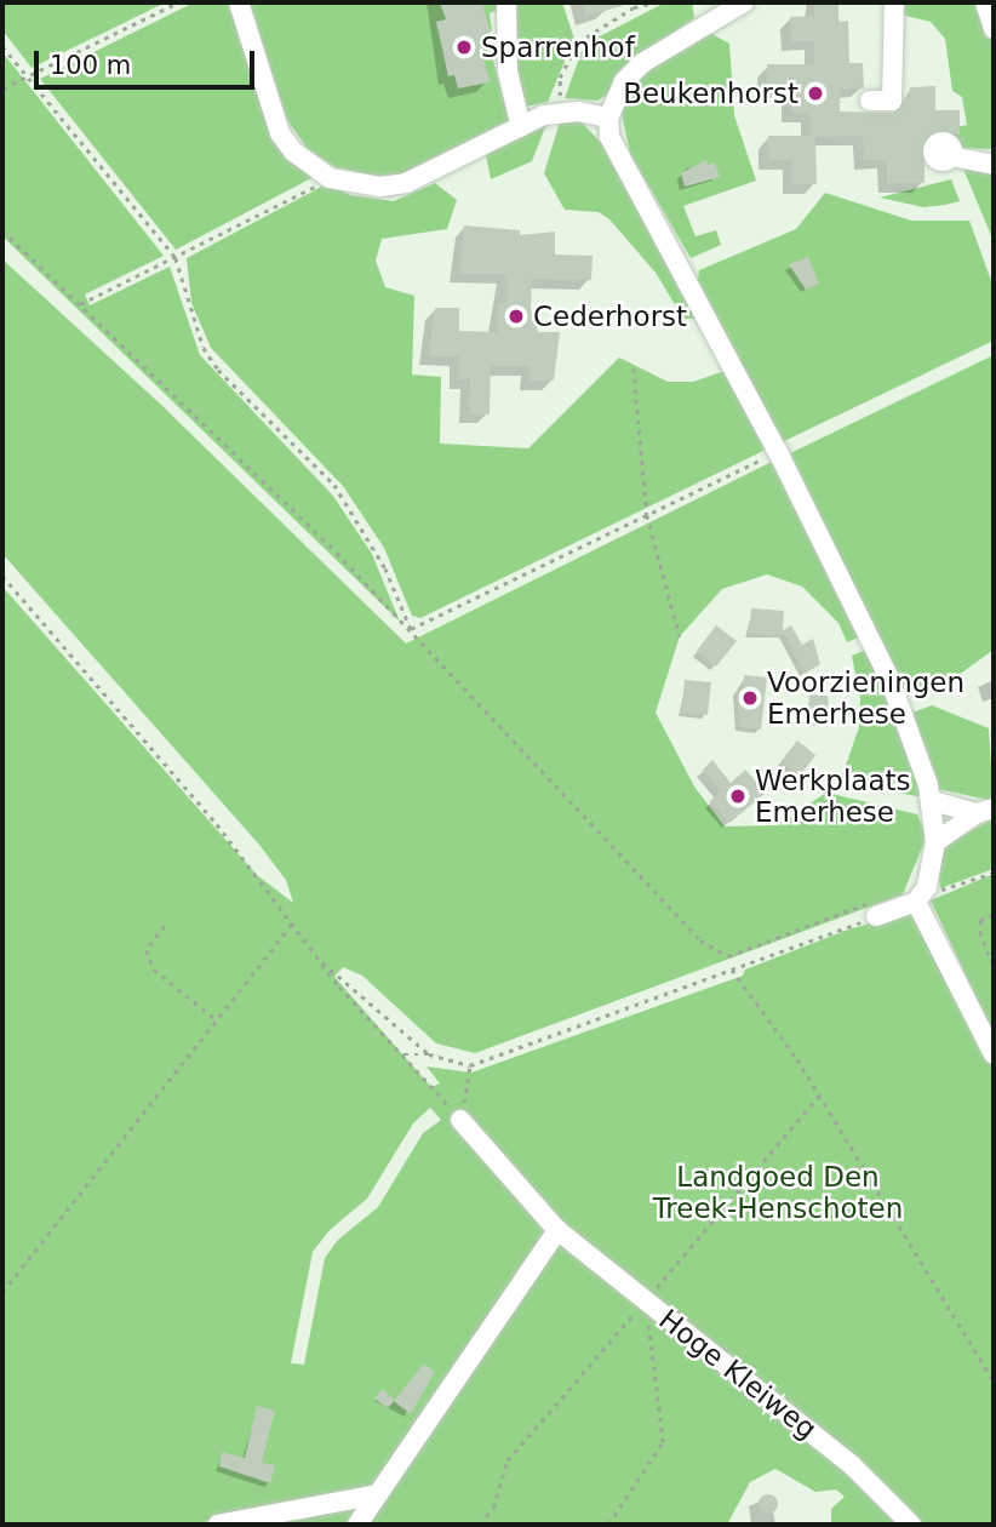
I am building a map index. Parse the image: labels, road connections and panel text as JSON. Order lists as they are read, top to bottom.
{
  "streets": {
    "street": ["Hoge Kleiweg"]
  },
  "parks": ["Landgoed Den Treek-Henschoten"],
  "places": [
    "Sparrenhof",
    "Beukenhorst",
    "Cederhorst",
    "Voorzieningen Emerhese",
    "Werkplaats Emerhese"
  ],
  "scale_bar": "100 m"
}
